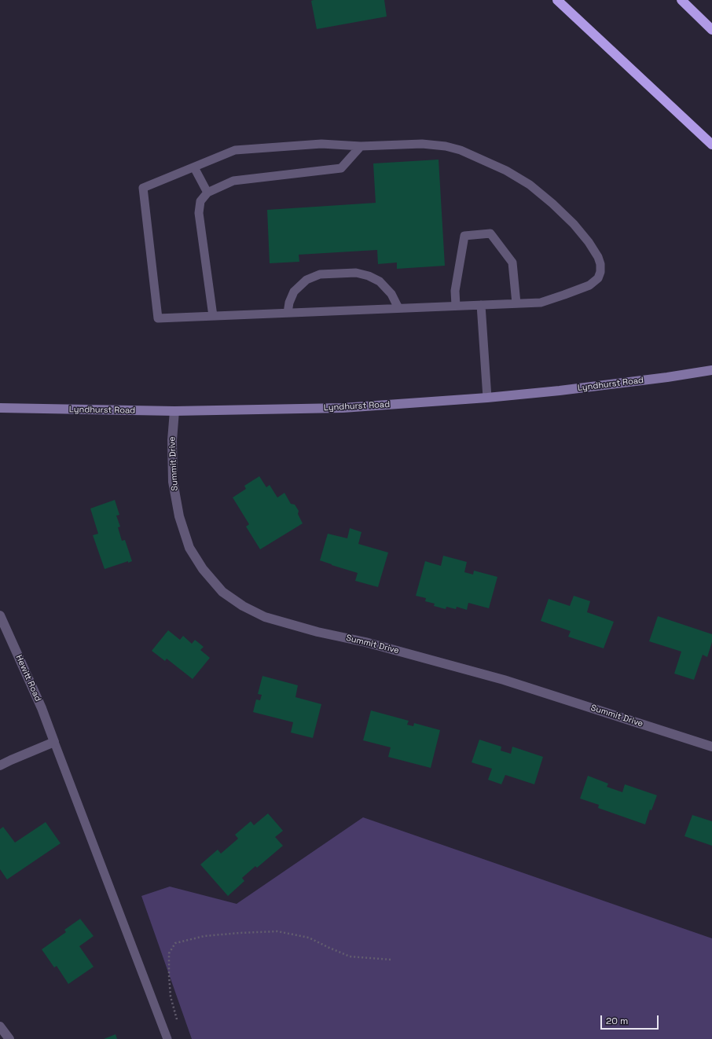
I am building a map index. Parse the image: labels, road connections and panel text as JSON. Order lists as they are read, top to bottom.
{
  "streets": {
    "main road": ["Lyndhurst Road"],
    "street": ["Summit Drive", "Hewitt Road"]
  },
  "crossings": [
    ["Lyndhurst Road", "Summit Drive"]
  ],
  "scale_bar": "20 m"
}
